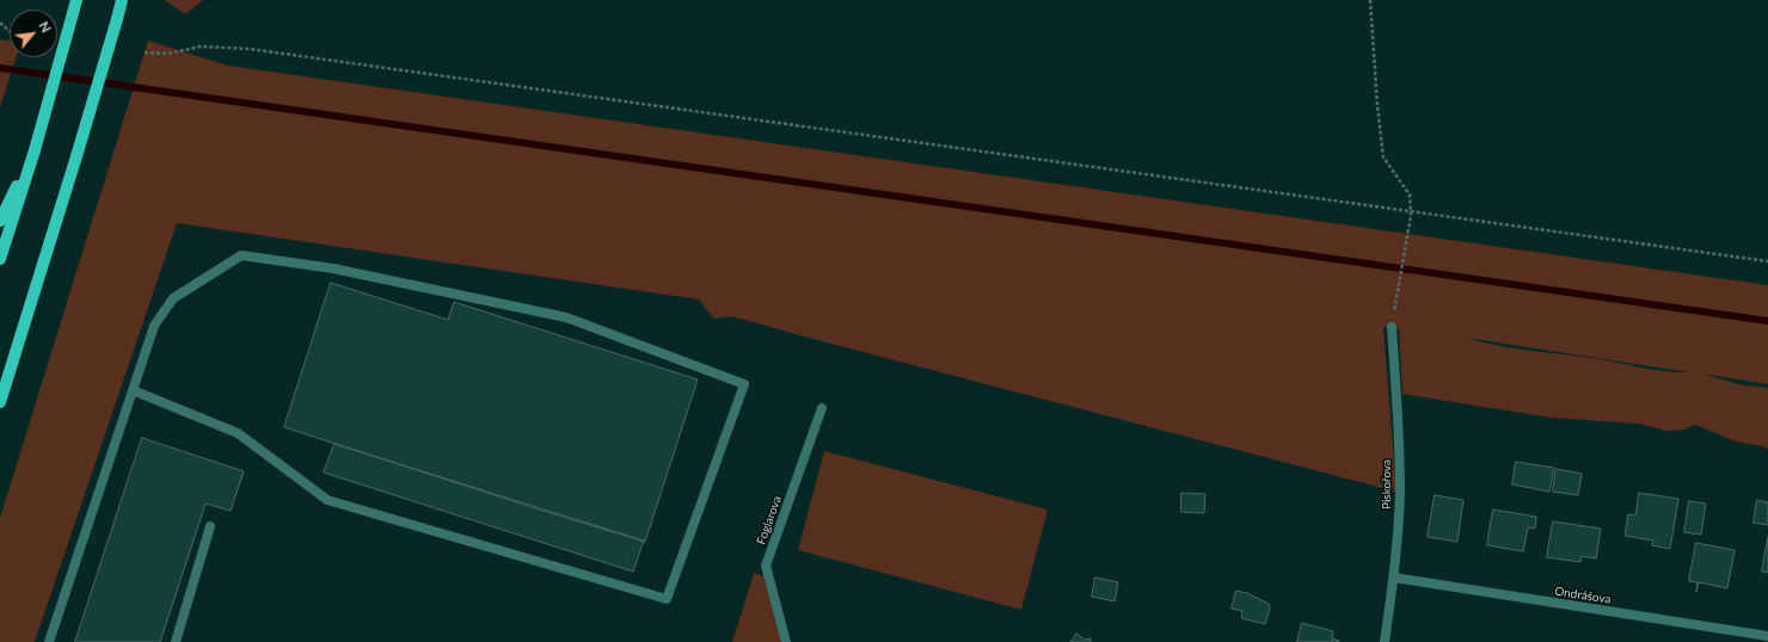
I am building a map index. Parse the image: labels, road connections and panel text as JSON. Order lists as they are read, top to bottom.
{
  "streets": {
    "street": ["Piskořova", "Foglarova", "Ondrášova"]
  },
  "crossings": [
    ["Piskořova", "Ondrášova"]
  ],
  "north": "top right"
}
